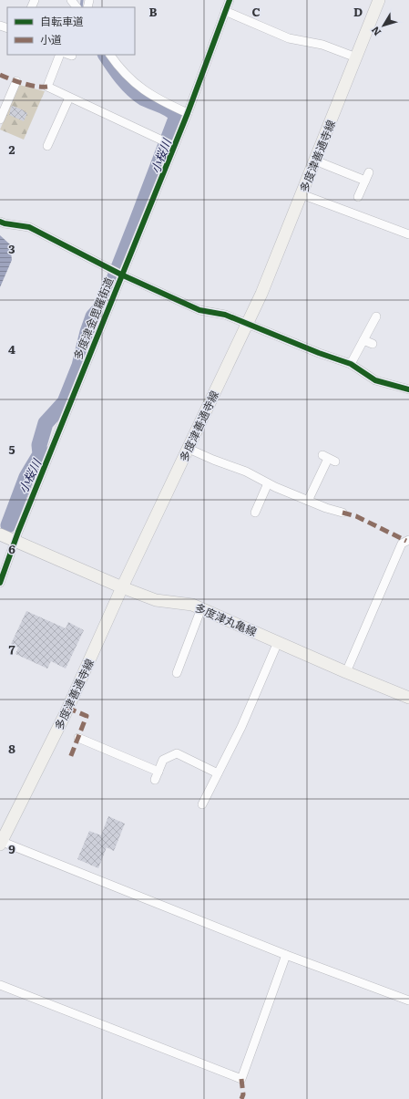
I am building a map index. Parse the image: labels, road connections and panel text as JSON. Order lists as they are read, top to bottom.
{
  "streets": {
    "main road": ["多度津善通寺線", "多度津丸亀線"],
    "street": ["多度津金毘羅街道"]
  },
  "crossings": [
    ["多度津善通寺線", "多度津丸亀線"],
    ["多度津金毘羅街道", "多度津丸亀線"]
  ],
  "water": ["小桜川"],
  "legend": ["自転車道", "小道"],
  "north": "bottom left",
  "grid": {
    "columns": ["B", "C", "D"],
    "rows": [
      "2",
      "3",
      "4",
      "5",
      "6",
      "7",
      "8",
      "9"
    ]
  }
}
